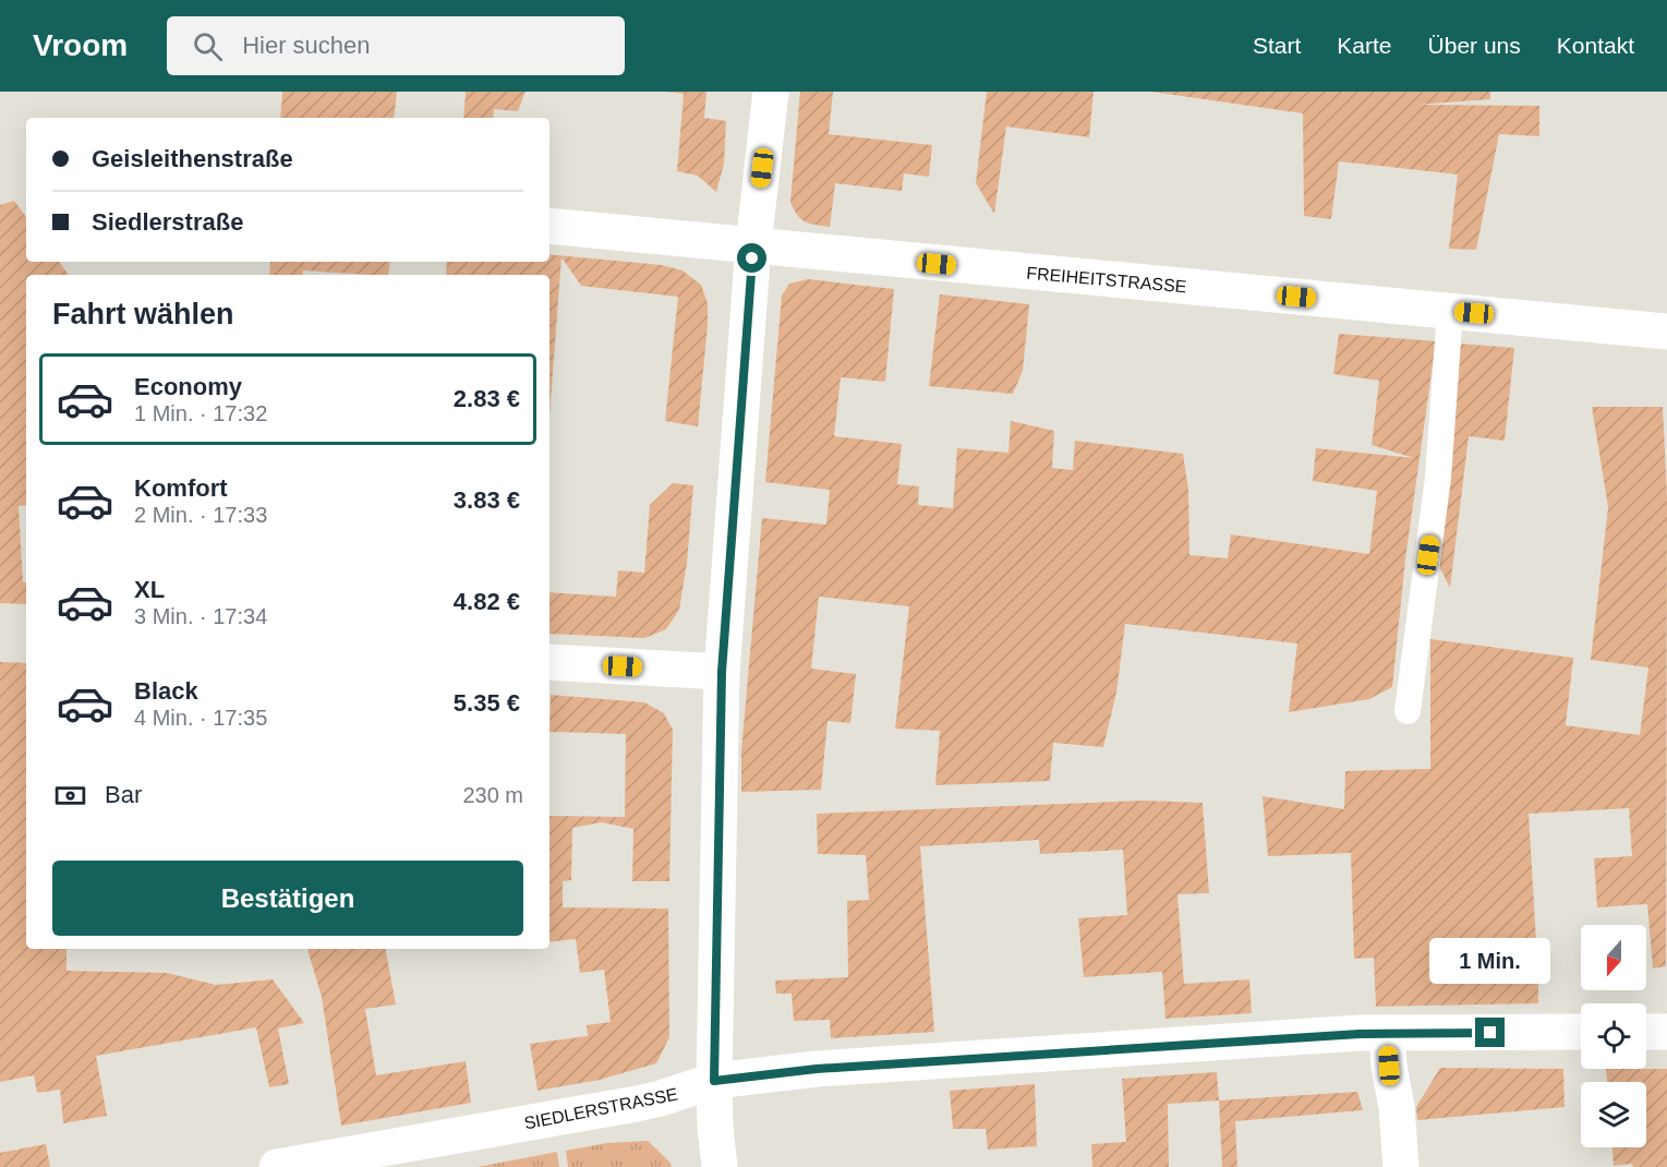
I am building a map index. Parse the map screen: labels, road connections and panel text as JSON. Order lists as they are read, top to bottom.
{
  "streets": {
    "street": ["FREIHEITSTRASSE", "SIEDLERSTRASSE"]
  },
  "north": "bottom",
  "page": {
    "header": "Vroom",
    "search": "Hier suchen",
    "nav": [
      "Start",
      "Karte",
      "Über uns",
      "Kontakt"
    ],
    "banner": ["Geisleithenstraße", "Siedlerstraße"],
    "heading": "Fahrt wählen",
    "list": [
      {
        "name": "Economy",
        "note": "1 Min. · 17:32",
        "value": "2.83 €"
      },
      {
        "name": "Komfort",
        "note": "2 Min. · 17:33",
        "value": "3.83 €"
      },
      {
        "name": "XL",
        "note": "3 Min. · 17:34",
        "value": "4.82 €"
      },
      {
        "name": "Black",
        "note": "4 Min. · 17:35",
        "value": "5.35 €"
      }
    ],
    "pay": ["Bar", "230 m"],
    "buttons": "Bestätigen",
    "bubble": "1 Min."
  }
}
